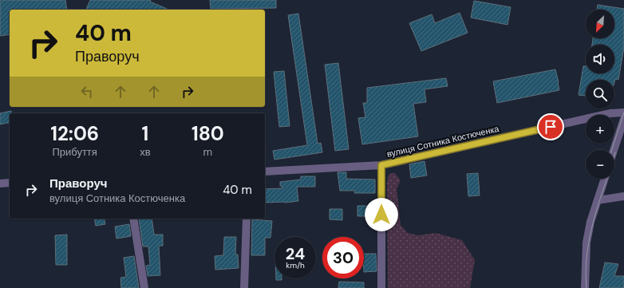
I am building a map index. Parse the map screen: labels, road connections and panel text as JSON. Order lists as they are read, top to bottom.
{
  "streets": {
    "street": ["вулиця Сотника Костюченка"]
  },
  "north": "bottom left",
  "page": {
    "map_buttons": ["+", "−"],
    "turn": ["40 m", "Праворуч"],
    "eta": [
      "12:06",
      "Прибуття",
      "1",
      "хв",
      "180",
      "m"
    ],
    "list": [
      {
        "name": "Праворуч",
        "note": "вулиця Сотника Костюченка",
        "value": "40 m"
      }
    ],
    "speed": "24 km/h",
    "limit": "30"
  }
}
